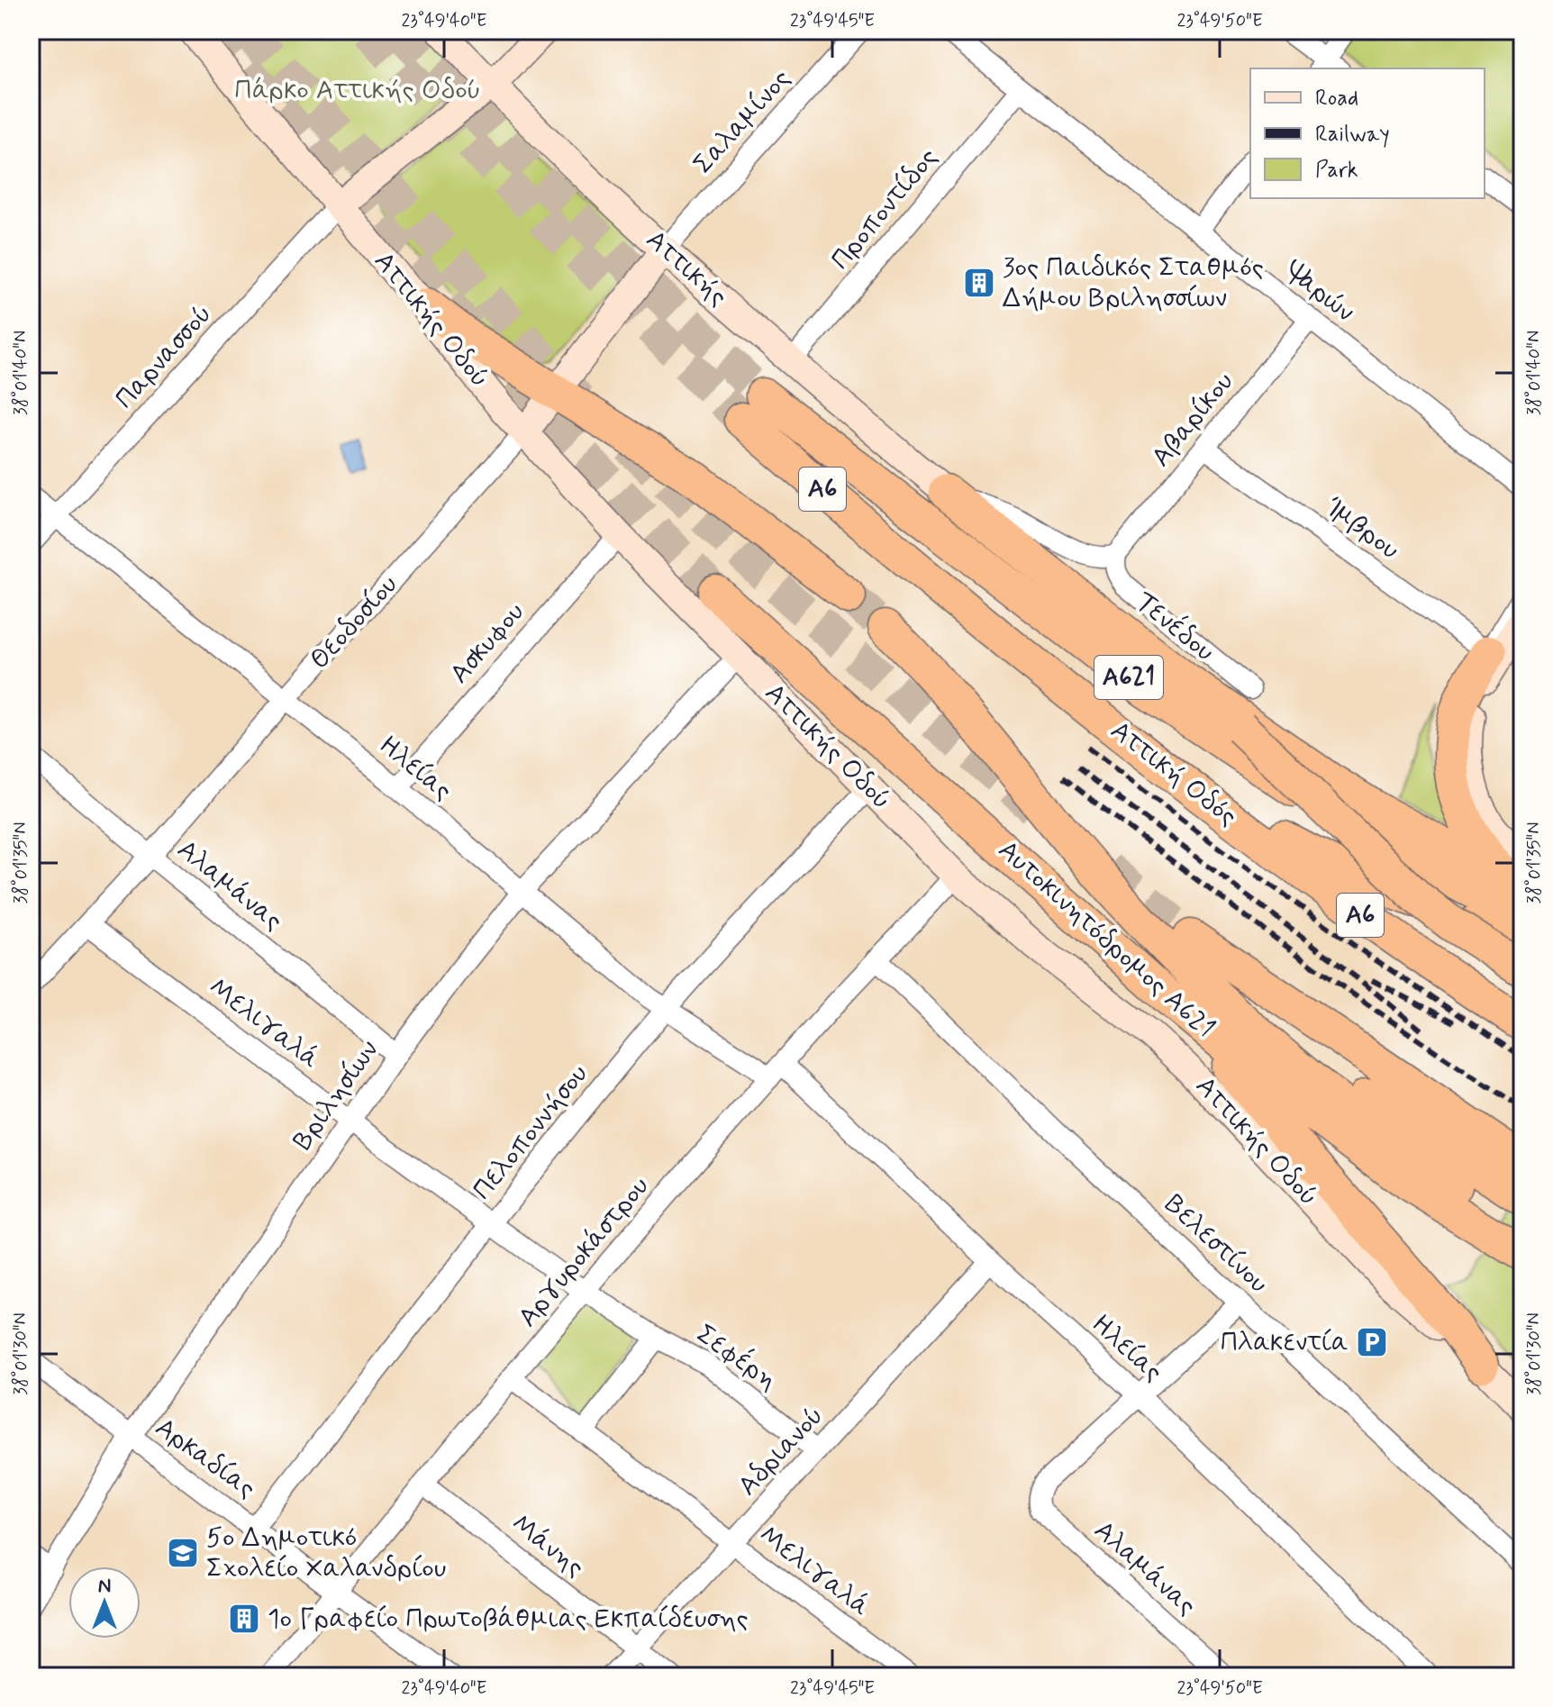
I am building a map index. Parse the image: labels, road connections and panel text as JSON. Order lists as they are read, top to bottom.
{
  "streets": {
    "highway": [
      "Α6",
      "Α621",
      "Αττική Οδός",
      "Αυτοκινητόδρομος Α621"
    ],
    "street": [
      "Σαλαμίνος",
      "Προποντίδος",
      "Αττικής",
      "Ψαρών",
      "Αττικής Οδού",
      "Παρνασσού",
      "Αβαρίκου",
      "Ίμβρου",
      "Θεοδοσίου",
      "Τενέδου",
      "Ασκυφου",
      "Ηλείας",
      "Αλαμάνας",
      "Μελιγαλά",
      "Βριλησίων",
      "Πελοποννήσου",
      "Βελεστίνου",
      "Αργυροκάστρου",
      "Σεφέρη",
      "Αδριανού",
      "Αρκαδίας",
      "Μάνης"
    ]
  },
  "crossings": [
    ["Σαλαμίνος", "Αττικής"],
    ["Σαλαμίνος", "Θεοδοσίου"],
    ["Προποντίδος", "Αττικής"],
    ["Προποντίδος", "Ψαρών"],
    ["Αττικής", "Θεοδοσίου"],
    ["Ψαρών", "Αβαρίκου"],
    ["Αττικής Οδού", "Παρνασσού"],
    ["Αττικής Οδού", "Θεοδοσίου"],
    ["Αττικής Οδού", "Ασκυφου"],
    ["Αττικής Οδού", "Βριλησίων"],
    ["Αττικής Οδού", "Πελοποννήσου"],
    ["Αττικής Οδού", "Αργυροκάστρου"],
    ["Παρνασσού", "Ηλείας"],
    ["Αβαρίκου", "Ίμβρου"],
    ["Αβαρίκου", "Τενέδου"],
    ["Θεοδοσίου", "Ηλείας"],
    ["Θεοδοσίου", "Αλαμάνας"],
    ["Θεοδοσίου", "Μελιγαλά"],
    ["Ασκυφου", "Ηλείας"],
    ["Α621", "Αττική Οδός"],
    ["Ηλείας", "Αλαμάνας"],
    ["Ηλείας", "Βριλησίων"],
    ["Ηλείας", "Πελοποννήσου"],
    ["Ηλείας", "Αργυροκάστρου"],
    ["Ηλείας", "Αδριανού"],
    ["Αλαμάνας", "Βριλησίων"],
    ["Μελιγαλά", "Βριλησίων"],
    ["Μελιγαλά", "Πελοποννήσου"],
    ["Μελιγαλά", "Αργυροκάστρου"],
    ["Μελιγαλά", "Σεφέρη"],
    ["Μελιγαλά", "Αδριανού"],
    ["Βριλησίων", "Αρκαδίας"],
    ["Πελοποννήσου", "Αρκαδίας"],
    ["Βελεστίνου", "Αργυροκάστρου"],
    ["Αργυροκάστρου", "Σεφέρη"],
    ["Αργυροκάστρου", "Αρκαδίας"],
    ["Αργυροκάστρου", "Μάνης"],
    ["Σεφέρη", "Αδριανού"],
    ["Αδριανού", "Μάνης"]
  ],
  "parks": ["Πάρκο Αττικής Οδού"],
  "places": {
    "building": ["3ος Παιδικός Σταθμός Δήμου Βριλησσίων", "1ο Γραφείο Πρωτοβάθμιας Εκπαίδευσης"],
    "parking": ["Πλακεντία"],
    "school or university": ["5ο Δημοτικό Σχολείο Χαλανδρίου"]
  },
  "legend": ["Road", "Railway", "Park"],
  "north": "top",
  "coordinates": [
    "23°49'40\"E",
    "23°49'45\"E",
    "23°49'50\"E",
    "38°01'40\"N",
    "38°01'35\"N",
    "38°01'30\"N"
  ]
}
